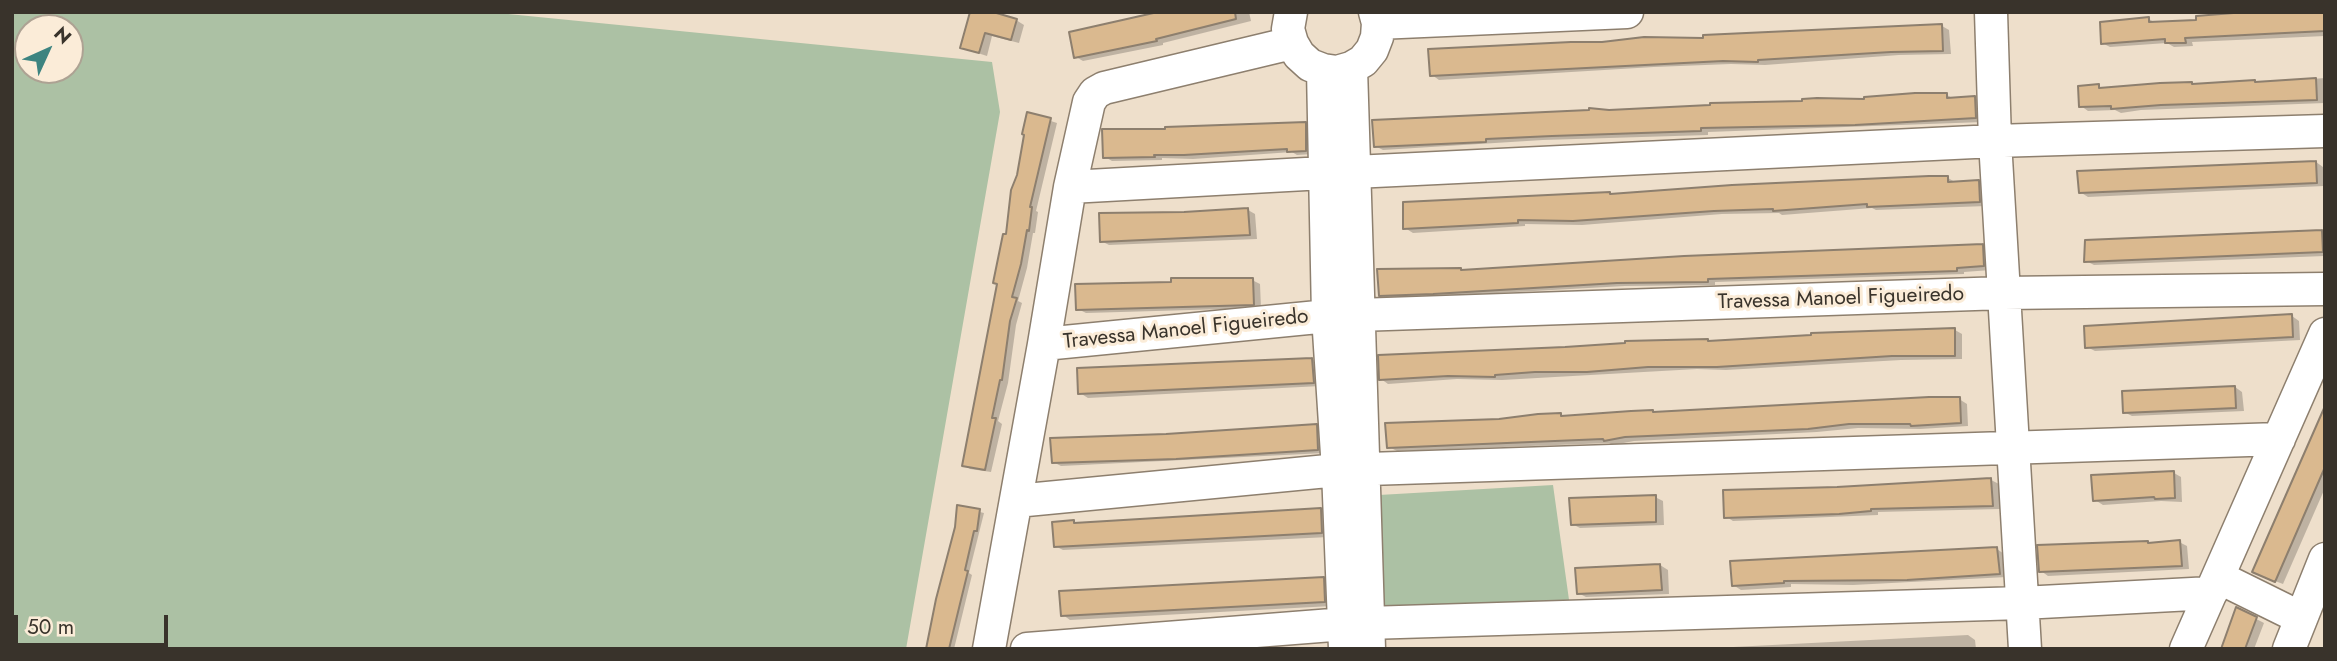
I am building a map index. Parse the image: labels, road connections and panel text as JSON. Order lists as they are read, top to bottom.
{
  "streets": {
    "street": ["Travessa Manoel Figueiredo"]
  },
  "scale_bar": "50 m",
  "north": "top right"
}
